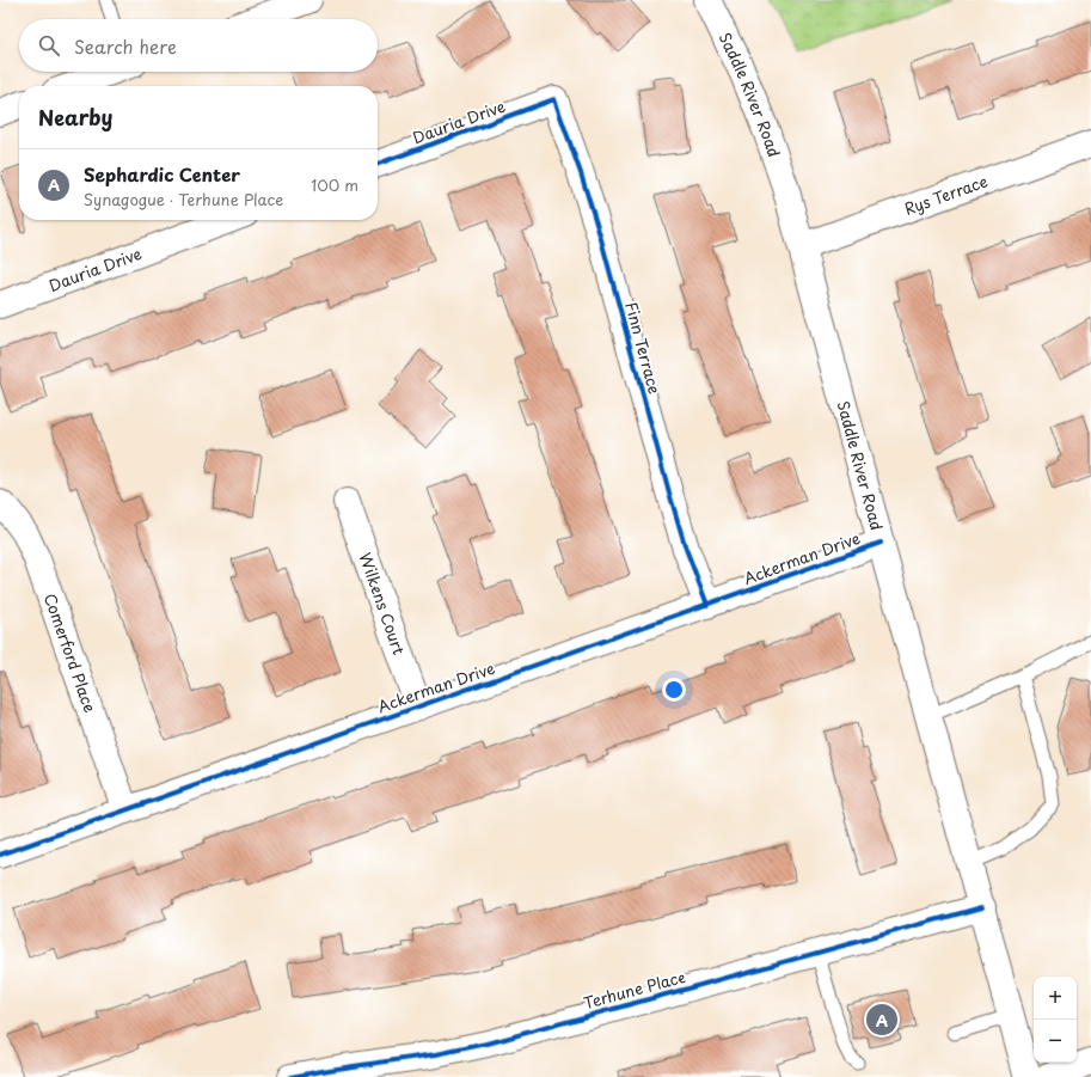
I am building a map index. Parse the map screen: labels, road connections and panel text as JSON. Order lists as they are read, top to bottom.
{
  "streets": {
    "street": [
      "Saddle River Road",
      "Dauria Drive",
      "Rys Terrace",
      "Finn Terrace",
      "Ackerman Drive",
      "Wilkens Court",
      "Comerford Place",
      "Terhune Place"
    ]
  },
  "crossings": [
    ["Saddle River Road", "Rys Terrace"],
    ["Saddle River Road", "Ackerman Drive"],
    ["Saddle River Road", "Terhune Place"],
    ["Dauria Drive", "Finn Terrace"],
    ["Finn Terrace", "Ackerman Drive"],
    ["Ackerman Drive", "Wilkens Court"],
    ["Ackerman Drive", "Comerford Place"]
  ],
  "page": {
    "search": "Search here",
    "heading": "Nearby",
    "list": [
      {
        "mark": "A",
        "name": "Sephardic Center",
        "note": "Synagogue · Terhune Place",
        "value": "100 m"
      }
    ],
    "map_buttons": ["+", "−"],
    "pins": "A"
  }
}
